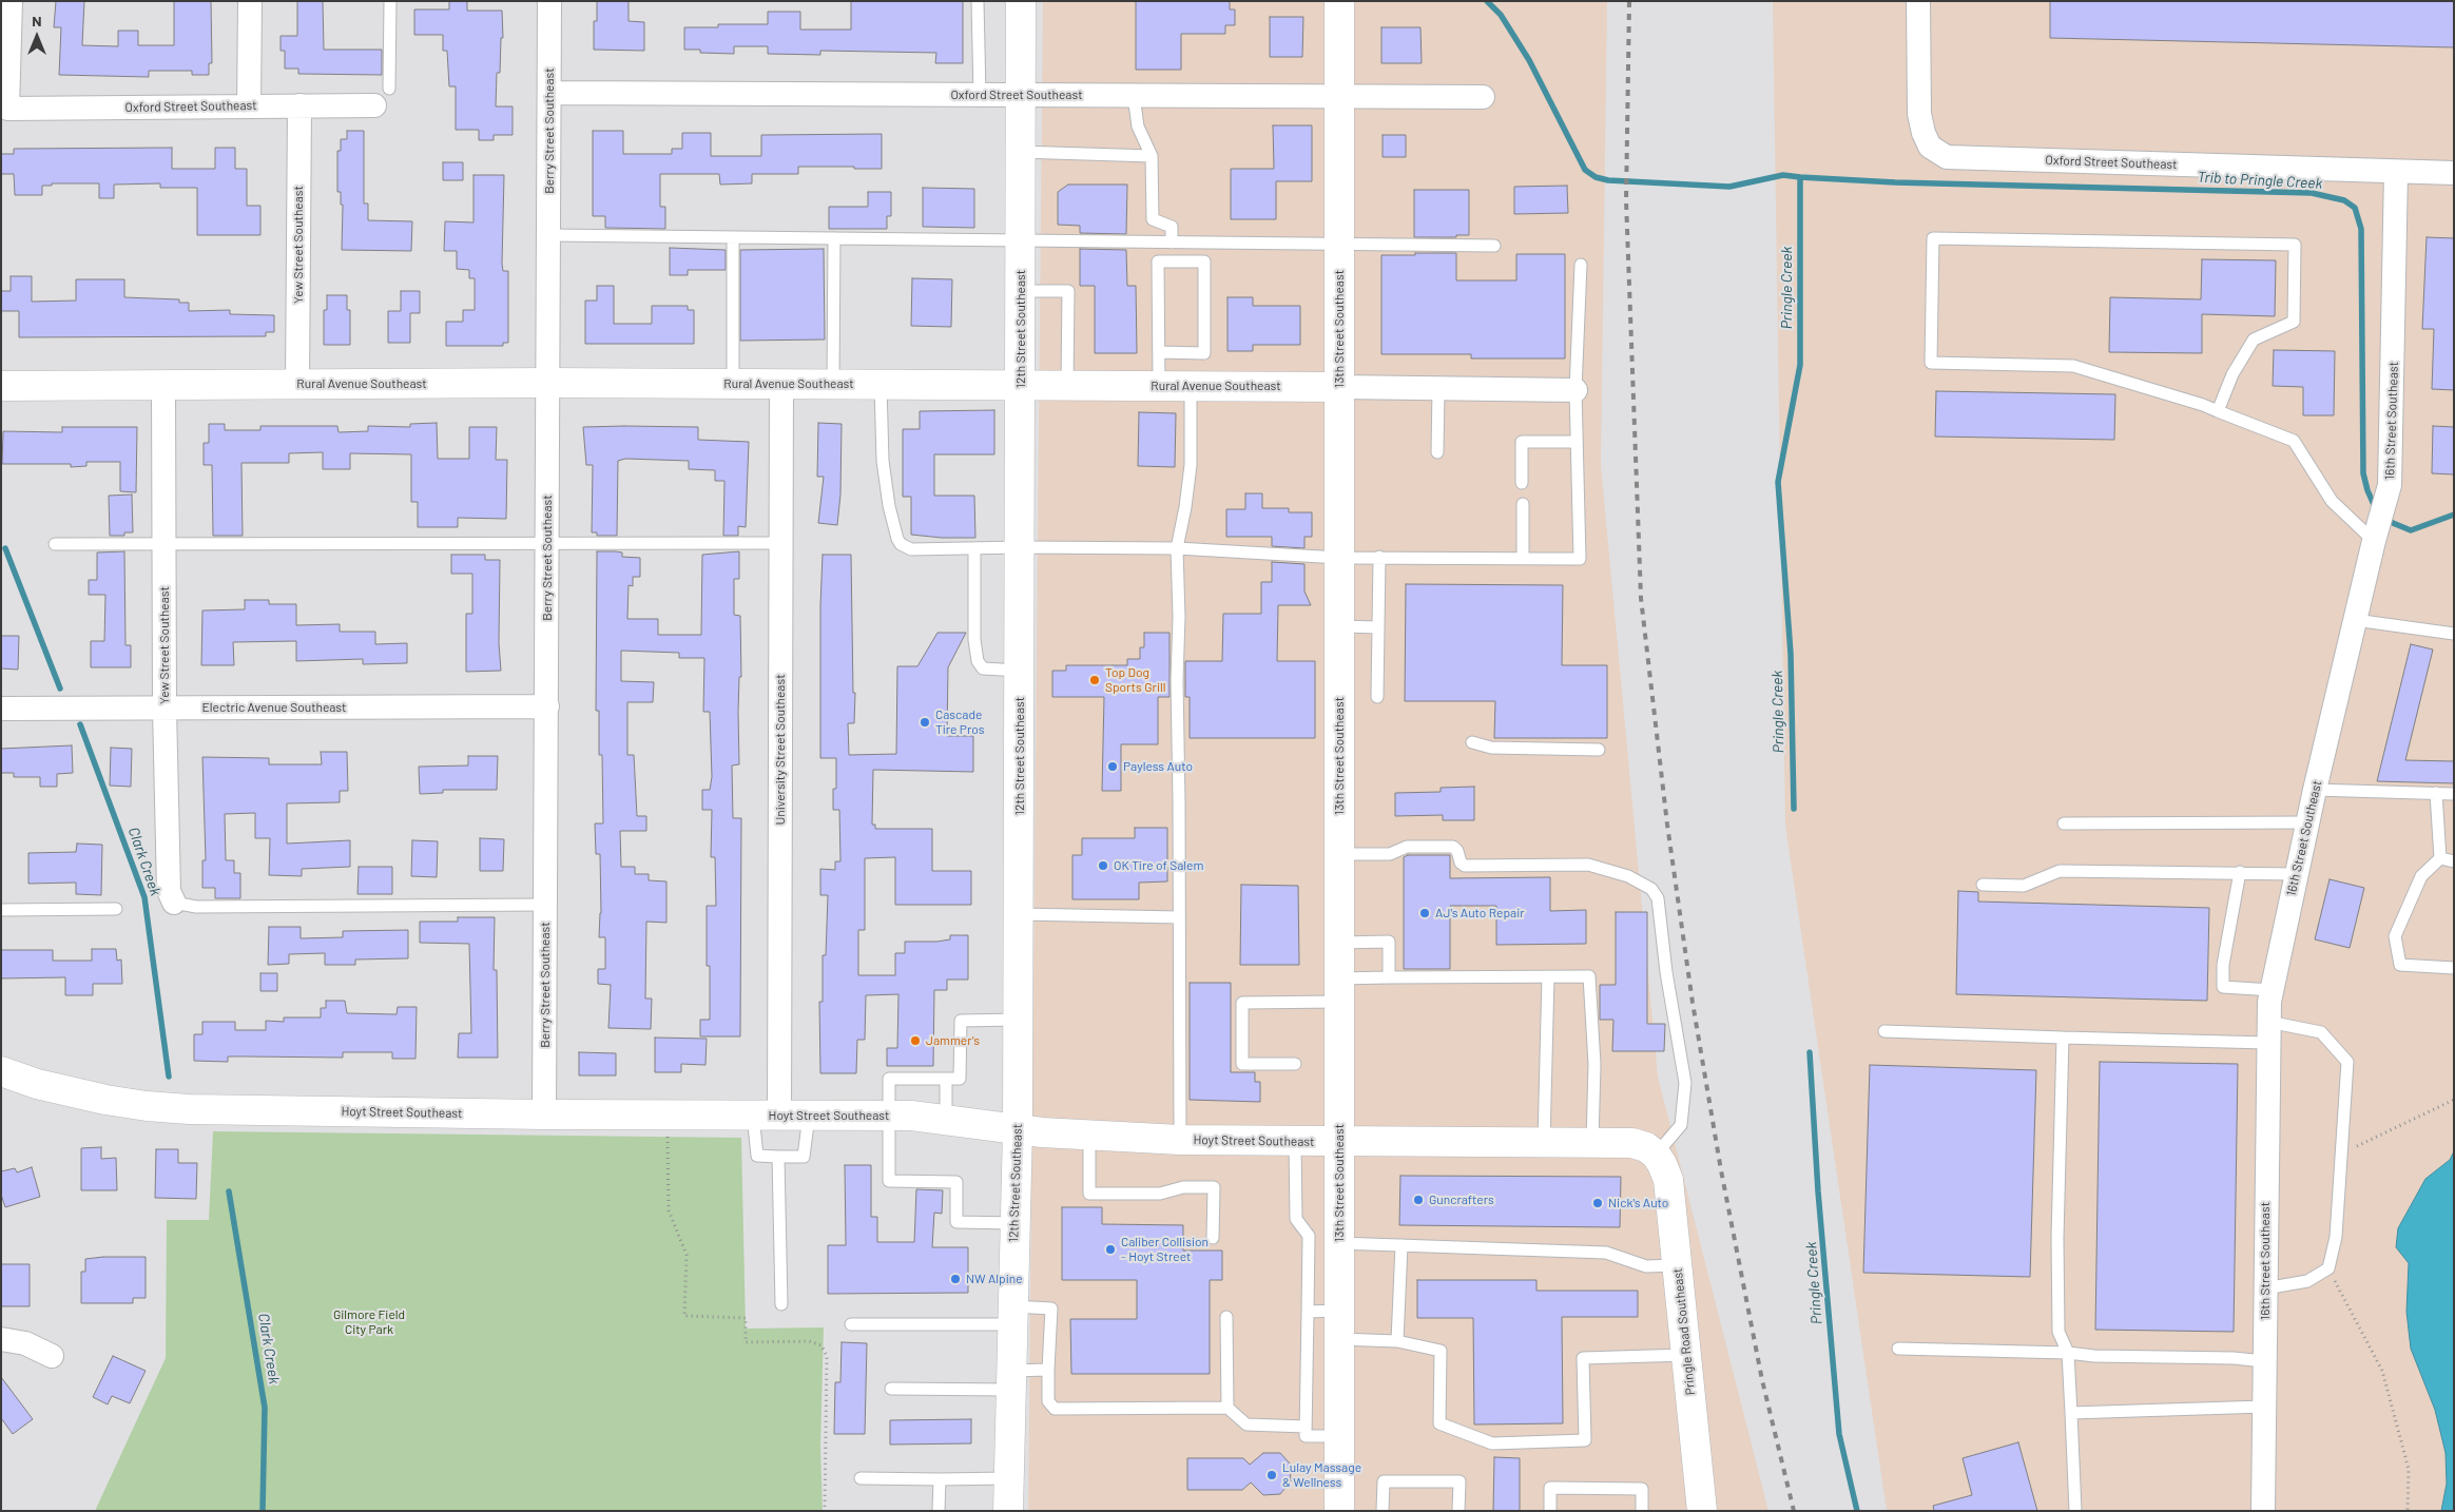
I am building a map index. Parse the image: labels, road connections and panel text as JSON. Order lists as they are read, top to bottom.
{
  "streets": {
    "street": [
      "Oxford Street Southeast",
      "Berry Street Southeast",
      "Yew Street Southeast",
      "12th Street Southeast",
      "13th Street Southeast",
      "Rural Avenue Southeast",
      "16th Street Southeast",
      "Electric Avenue Southeast",
      "University Street Southeast",
      "Hoyt Street Southeast",
      "Pringle Road Southeast"
    ]
  },
  "crossings": [
    ["Oxford Street Southeast", "Berry Street Southeast"],
    ["Oxford Street Southeast", "Yew Street Southeast"],
    ["Oxford Street Southeast", "12th Street Southeast"],
    ["Oxford Street Southeast", "13th Street Southeast"],
    ["Oxford Street Southeast", "16th Street Southeast"],
    ["Berry Street Southeast", "Rural Avenue Southeast"],
    ["Berry Street Southeast", "Electric Avenue Southeast"],
    ["Berry Street Southeast", "Hoyt Street Southeast"],
    ["Yew Street Southeast", "Rural Avenue Southeast"],
    ["Yew Street Southeast", "Electric Avenue Southeast"],
    ["12th Street Southeast", "Rural Avenue Southeast"],
    ["12th Street Southeast", "Hoyt Street Southeast"],
    ["13th Street Southeast", "Rural Avenue Southeast"],
    ["13th Street Southeast", "Hoyt Street Southeast"],
    ["Rural Avenue Southeast", "University Street Southeast"],
    ["University Street Southeast", "Hoyt Street Southeast"],
    ["Hoyt Street Southeast", "Pringle Road Southeast"]
  ],
  "water": ["Trib to Pringle Creek", "Pringle Creek", "Clark Creek"],
  "parks": ["Gilmore Field City Park"],
  "places": [
    "Top Dog Sports Grill",
    "Cascade Tire Pros",
    "Payless Auto",
    "OK Tire of Salem",
    "AJ's Auto Repair",
    "Jammer's",
    "Guncrafters",
    "Nick's Auto",
    "Caliber Collision - Hoyt Street",
    "NW Alpine",
    "Lulay Massage & Wellness"
  ],
  "north": "top"
}
